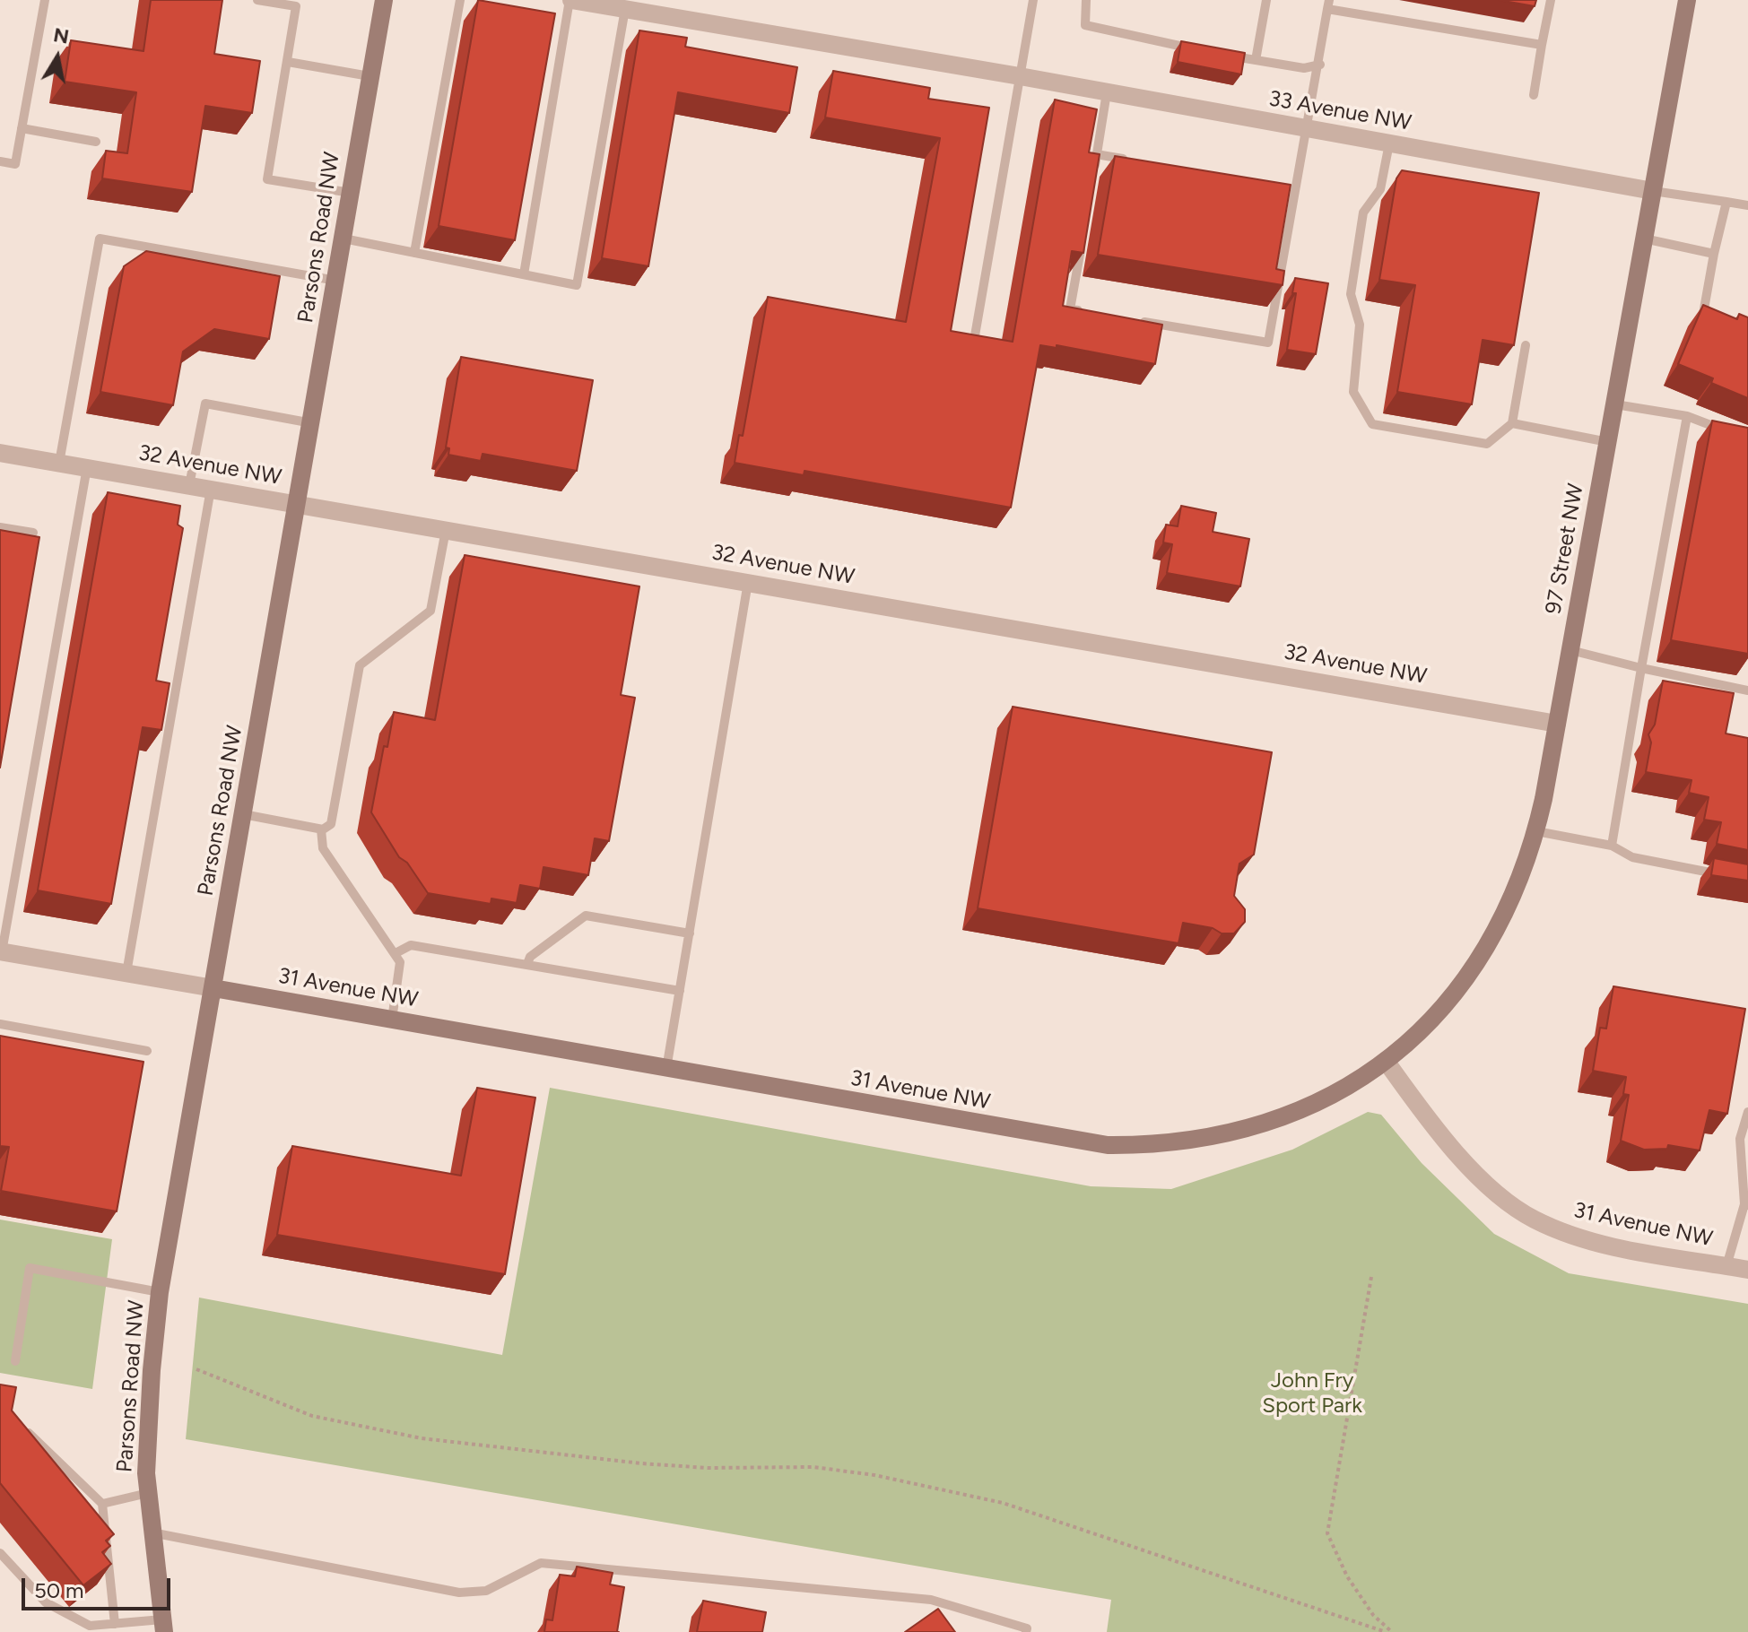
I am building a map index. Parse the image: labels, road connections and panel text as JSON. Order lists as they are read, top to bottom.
{
  "streets": {
    "street": [
      "33 Avenue NW",
      "Parsons Road NW",
      "32 Avenue NW",
      "97 Street NW",
      "31 Avenue NW"
    ]
  },
  "crossings": [
    ["33 Avenue NW", "97 Street NW"],
    ["Parsons Road NW", "32 Avenue NW"],
    ["Parsons Road NW", "31 Avenue NW"],
    ["32 Avenue NW", "97 Street NW"],
    ["97 Street NW", "31 Avenue NW"]
  ],
  "parks": ["John Fry Sport Park"],
  "scale_bar": "50 m",
  "north": "top"
}
